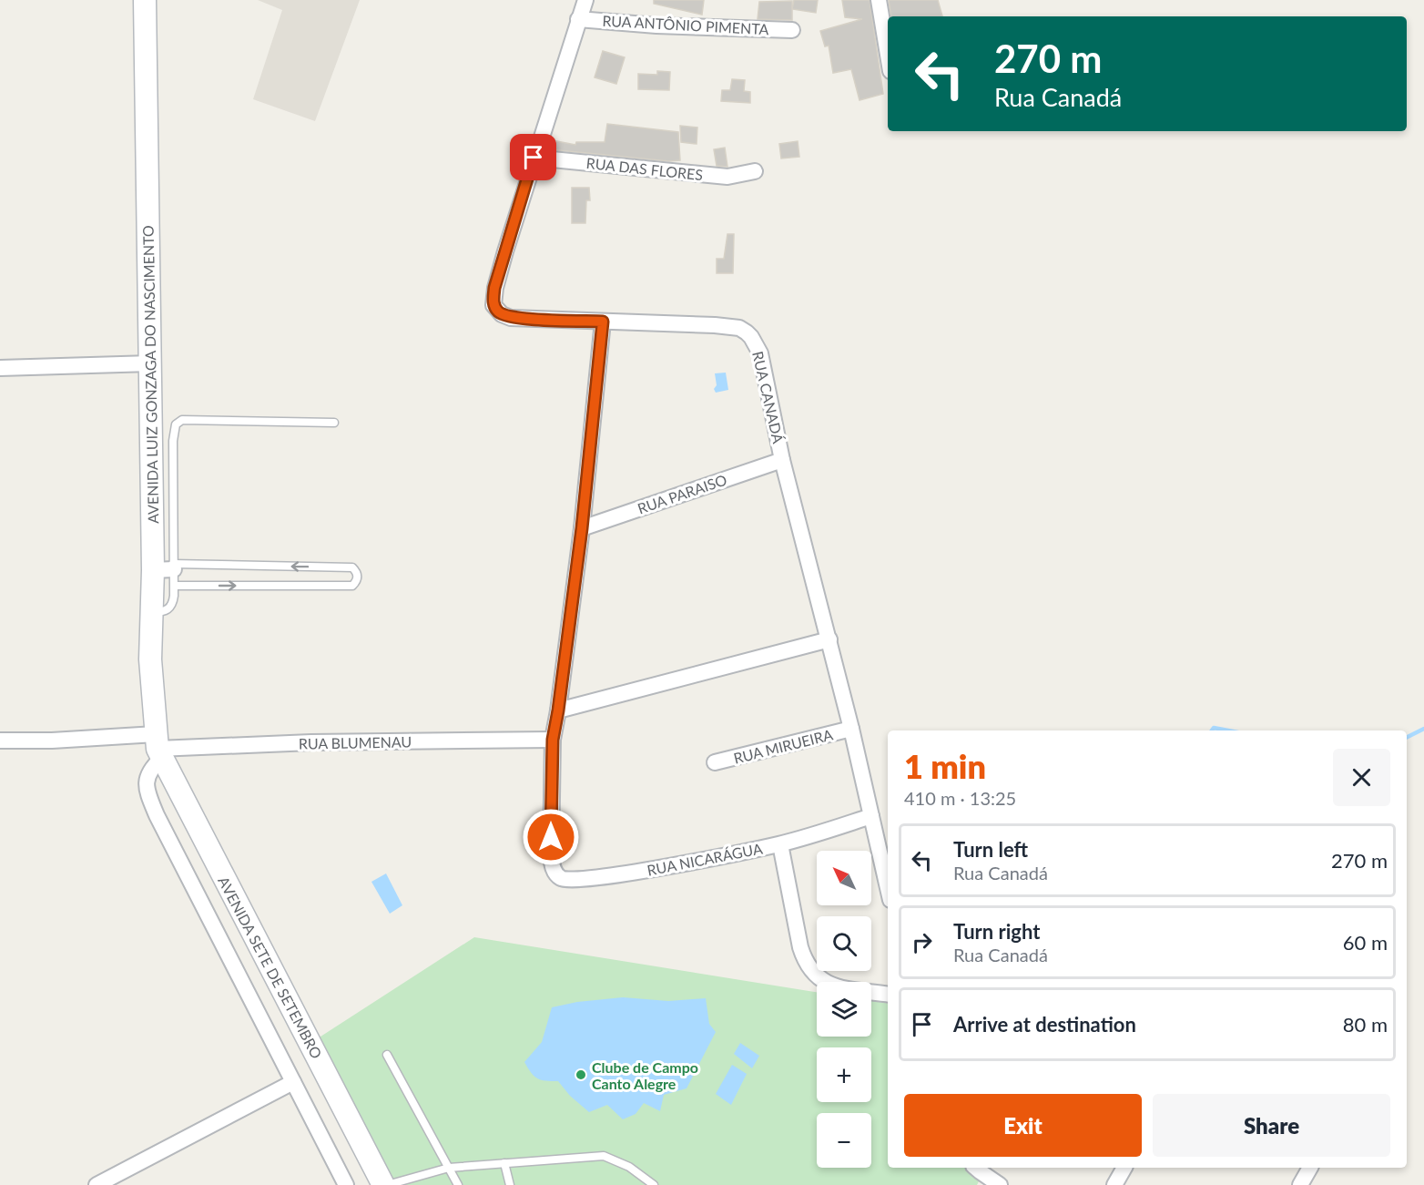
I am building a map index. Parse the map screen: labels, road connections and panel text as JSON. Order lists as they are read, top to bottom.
{
  "streets": {
    "main road": ["AVENIDA LUIZ GONZAGA DO NASCIMENTO", "AVENIDA SETE DE SETEMBRO"],
    "street": [
      "RUA ANTÔNIO PIMENTA",
      "RUA DAS FLORES",
      "RUA CANADÁ",
      "RUA PARAISO",
      "RUA BLUMENAU",
      "RUA MIRUEIRA",
      "RUA NICARÁGUA"
    ]
  },
  "crossings": [
    ["RUA ANTÔNIO PIMENTA", "RUA CANADÁ"],
    ["RUA DAS FLORES", "RUA CANADÁ"],
    ["AVENIDA LUIZ GONZAGA DO NASCIMENTO", "RUA BLUMENAU"],
    ["AVENIDA LUIZ GONZAGA DO NASCIMENTO", "AVENIDA SETE DE SETEMBRO"],
    ["RUA CANADÁ", "RUA PARAISO"],
    ["RUA CANADÁ", "RUA MIRUEIRA"],
    ["RUA CANADÁ", "RUA NICARÁGUA"],
    ["RUA BLUMENAU", "RUA NICARÁGUA"],
    ["RUA BLUMENAU", "AVENIDA SETE DE SETEMBRO"]
  ],
  "places": ["Clube de Campo Canto Alegre"],
  "north": "top left",
  "page": {
    "turn": ["270 m", "Rua Canadá"],
    "heading": ["1 min", "410 m · 13:25"],
    "list": [
      {
        "name": "Turn left",
        "note": "Rua Canadá",
        "value": "270 m"
      },
      {
        "name": "Turn right",
        "note": "Rua Canadá",
        "value": "60 m"
      },
      {
        "name": "Arrive at destination",
        "value": "80 m"
      }
    ],
    "map_buttons": ["+", "−"],
    "buttons": ["Exit", "Share"]
  }
}
